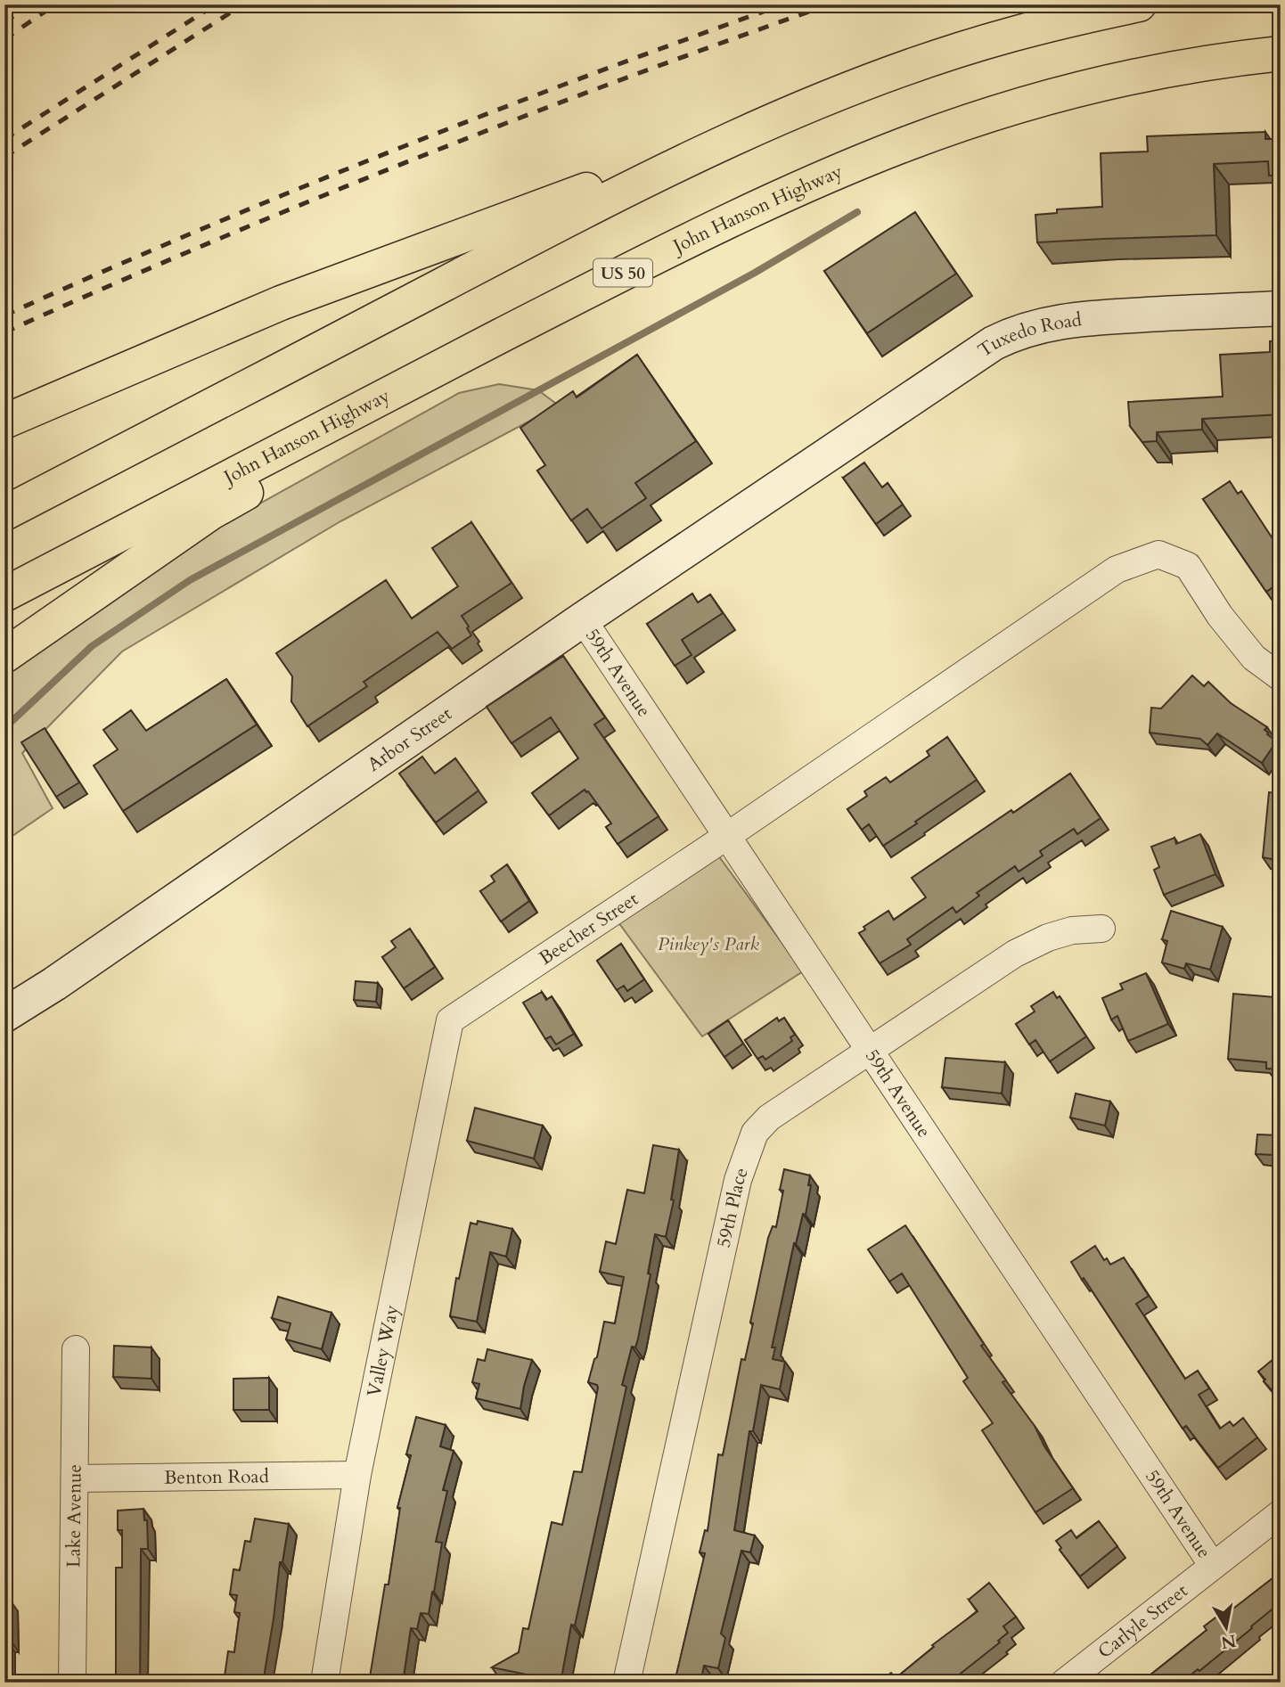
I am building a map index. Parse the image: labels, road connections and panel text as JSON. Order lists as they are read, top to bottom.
{
  "streets": {
    "highway": ["John Hanson Highway", "US 50"],
    "main road": ["Tuxedo Road", "Arbor Street"],
    "street": [
      "59th Avenue",
      "Beecher Street",
      "59th Place",
      "Valley Way",
      "Benton Road",
      "Lake Avenue",
      "Carlyle Street"
    ]
  },
  "crossings": [
    ["Tuxedo Road", "Arbor Street"],
    ["59th Avenue", "Arbor Street"],
    ["59th Avenue", "Beecher Street"],
    ["59th Avenue", "59th Place"],
    ["59th Avenue", "Carlyle Street"],
    ["Beecher Street", "Valley Way"],
    ["Valley Way", "Benton Road"],
    ["Benton Road", "Lake Avenue"]
  ],
  "parks": ["Pinkey's Park"],
  "north": "bottom"
}
